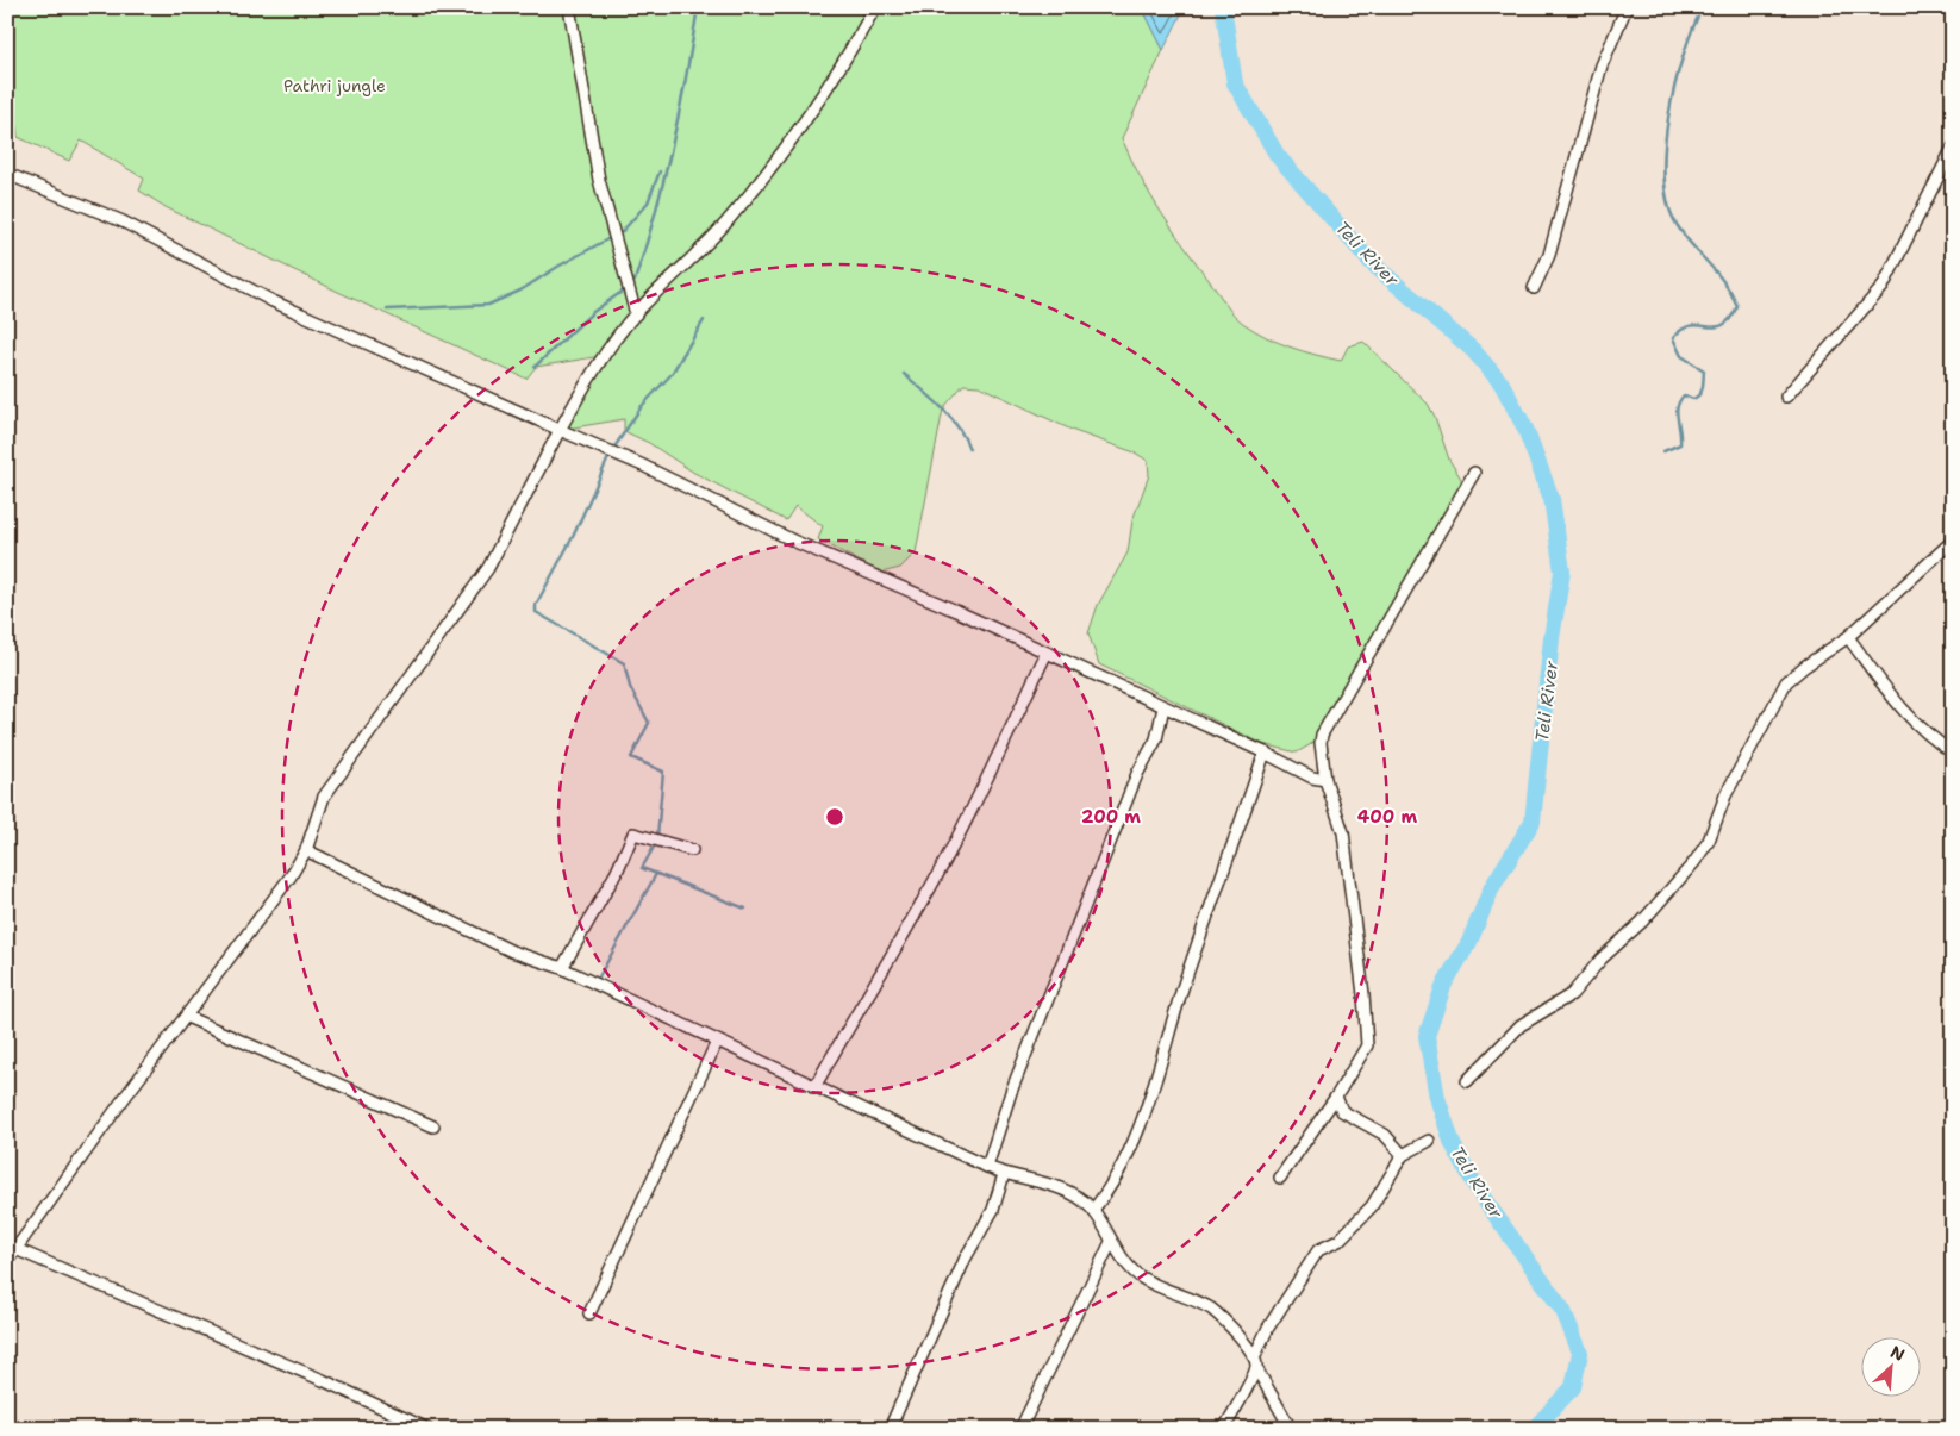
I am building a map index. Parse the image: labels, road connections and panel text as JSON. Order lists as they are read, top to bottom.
{
  "water": ["Teli River"],
  "parks": ["Pathri jungle"],
  "north": "top right",
  "rings": ["200 m", "400 m"]
}
